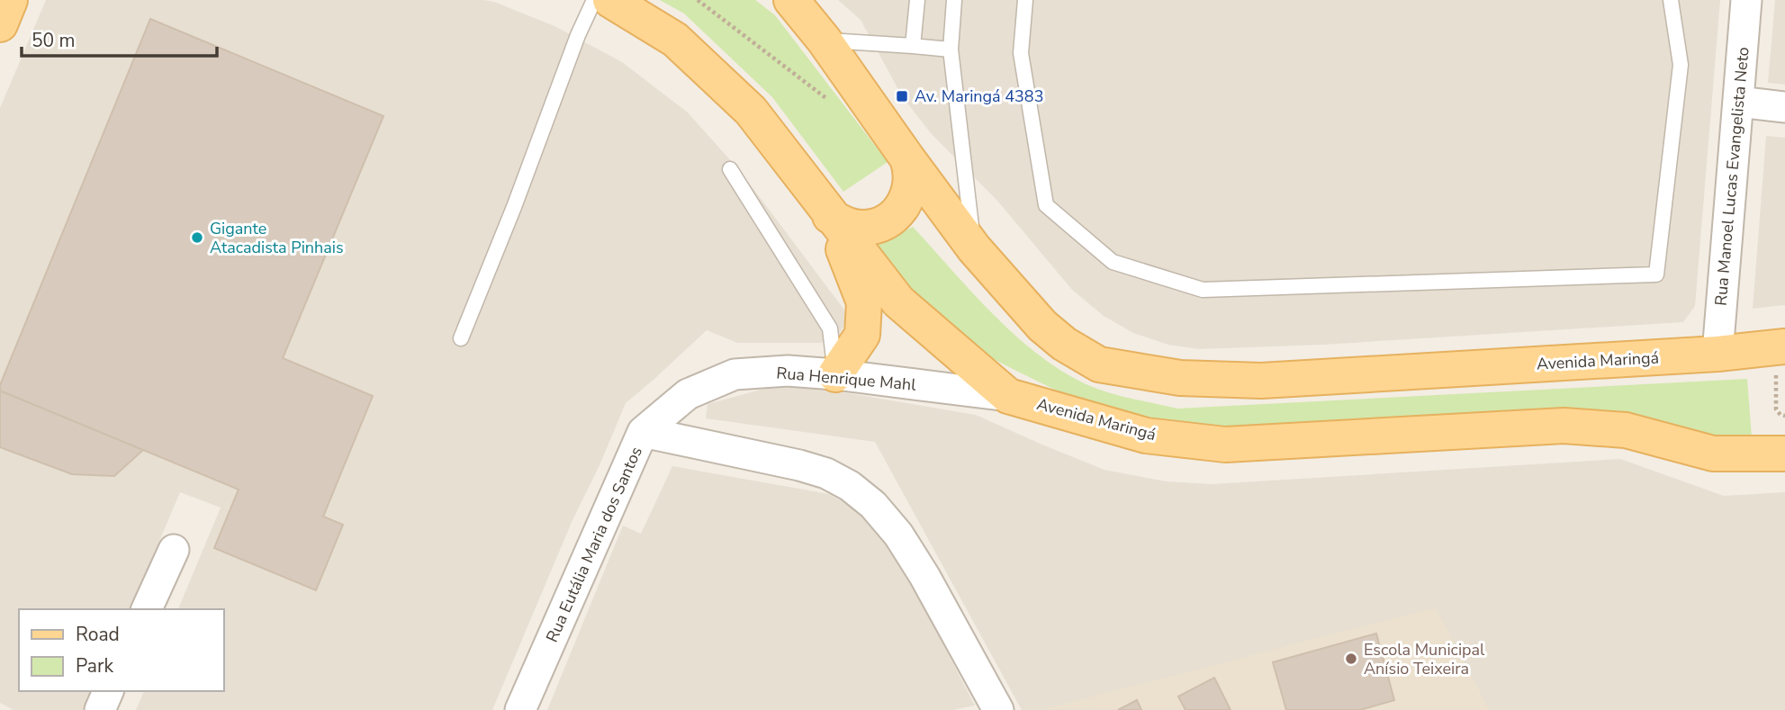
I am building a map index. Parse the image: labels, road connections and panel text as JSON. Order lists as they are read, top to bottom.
{
  "streets": {
    "main road": ["Avenida Maringá"],
    "street": ["Rua Manoel Lucas Evangelista Neto", "Rua Henrique Mahl", "Rua Eutália Maria dos Santos"]
  },
  "crossings": [
    ["Rua Manoel Lucas Evangelista Neto", "Avenida Maringá"],
    ["Avenida Maringá", "Rua Henrique Mahl"],
    ["Rua Henrique Mahl", "Rua Eutália Maria dos Santos"]
  ],
  "places": {
    "transit": ["Av. Maringá 4383"],
    "other": ["Gigante Atacadista Pinhais", "Escola Municipal Anísio Teixeira"]
  },
  "legend": ["Road", "Park"],
  "scale_bar": "50 m"
}
